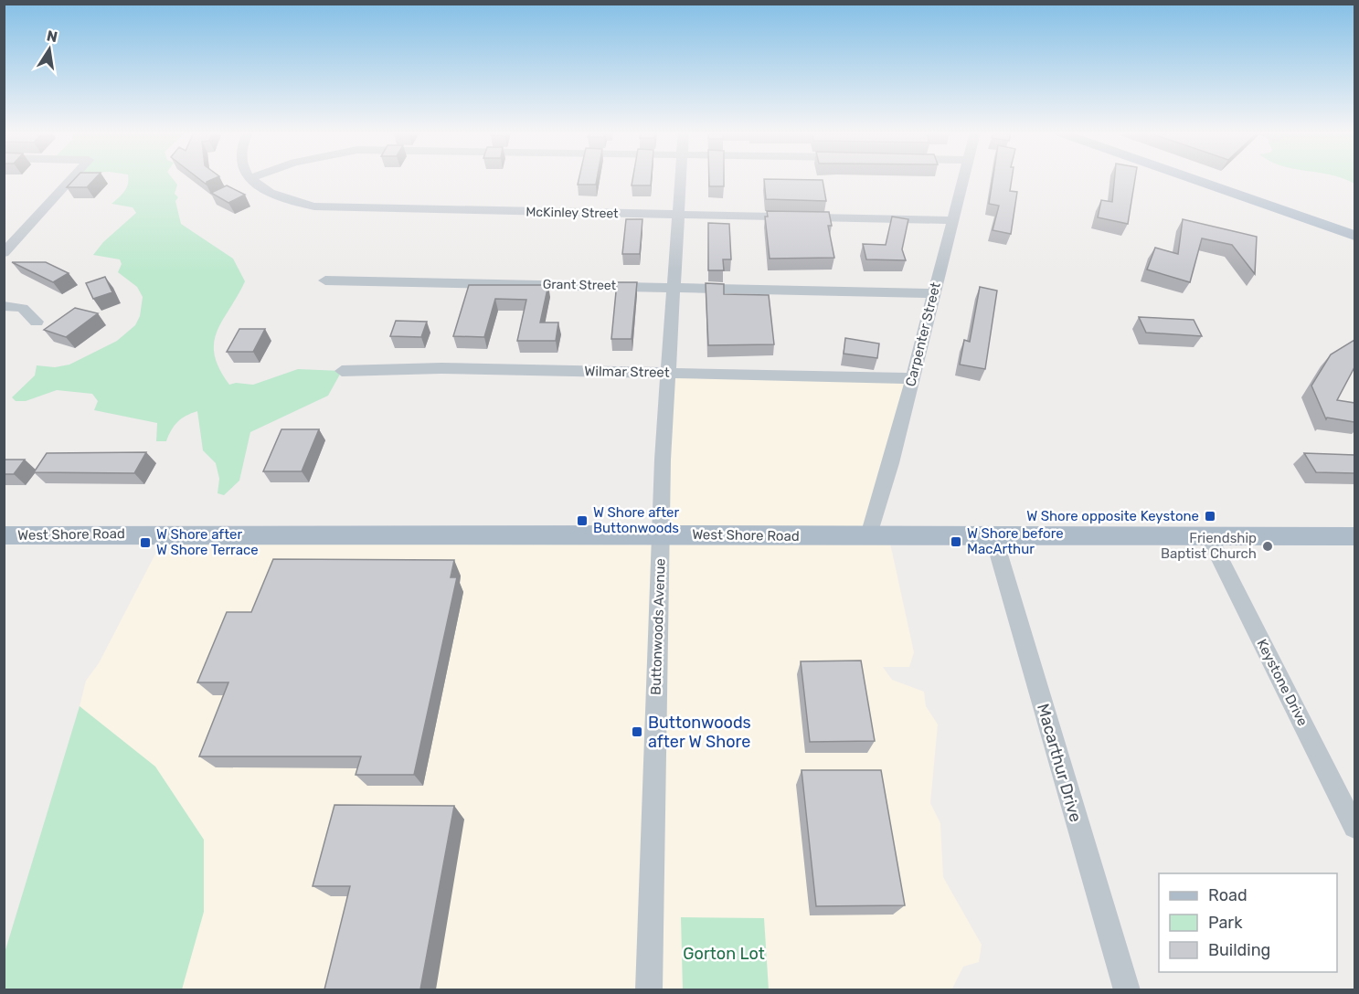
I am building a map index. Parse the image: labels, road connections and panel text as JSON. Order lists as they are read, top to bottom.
{
  "streets": {
    "main road": ["West Shore Road"],
    "street": [
      "McKinley Street",
      "Grant Street",
      "Carpenter Street",
      "Wilmar Street",
      "Buttonwoods Avenue",
      "Keystone Drive",
      "Macarthur Drive"
    ]
  },
  "crossings": [
    ["McKinley Street", "Carpenter Street"],
    ["McKinley Street", "Buttonwoods Avenue"],
    ["Grant Street", "Carpenter Street"],
    ["Grant Street", "Buttonwoods Avenue"],
    ["Carpenter Street", "Wilmar Street"],
    ["Carpenter Street", "West Shore Road"],
    ["Wilmar Street", "Buttonwoods Avenue"],
    ["West Shore Road", "Buttonwoods Avenue"],
    ["West Shore Road", "Keystone Drive"],
    ["West Shore Road", "Macarthur Drive"]
  ],
  "parks": ["Gorton Lot"],
  "places": {
    "transit": [
      "W Shore opposite Keystone",
      "W Shore after Buttonwoods",
      "W Shore before MacArthur",
      "W Shore after W Shore Terrace",
      "Buttonwoods after W Shore"
    ],
    "other": ["Friendship Baptist Church"]
  },
  "legend": ["Road", "Park", "Building"],
  "north": "top"
}
